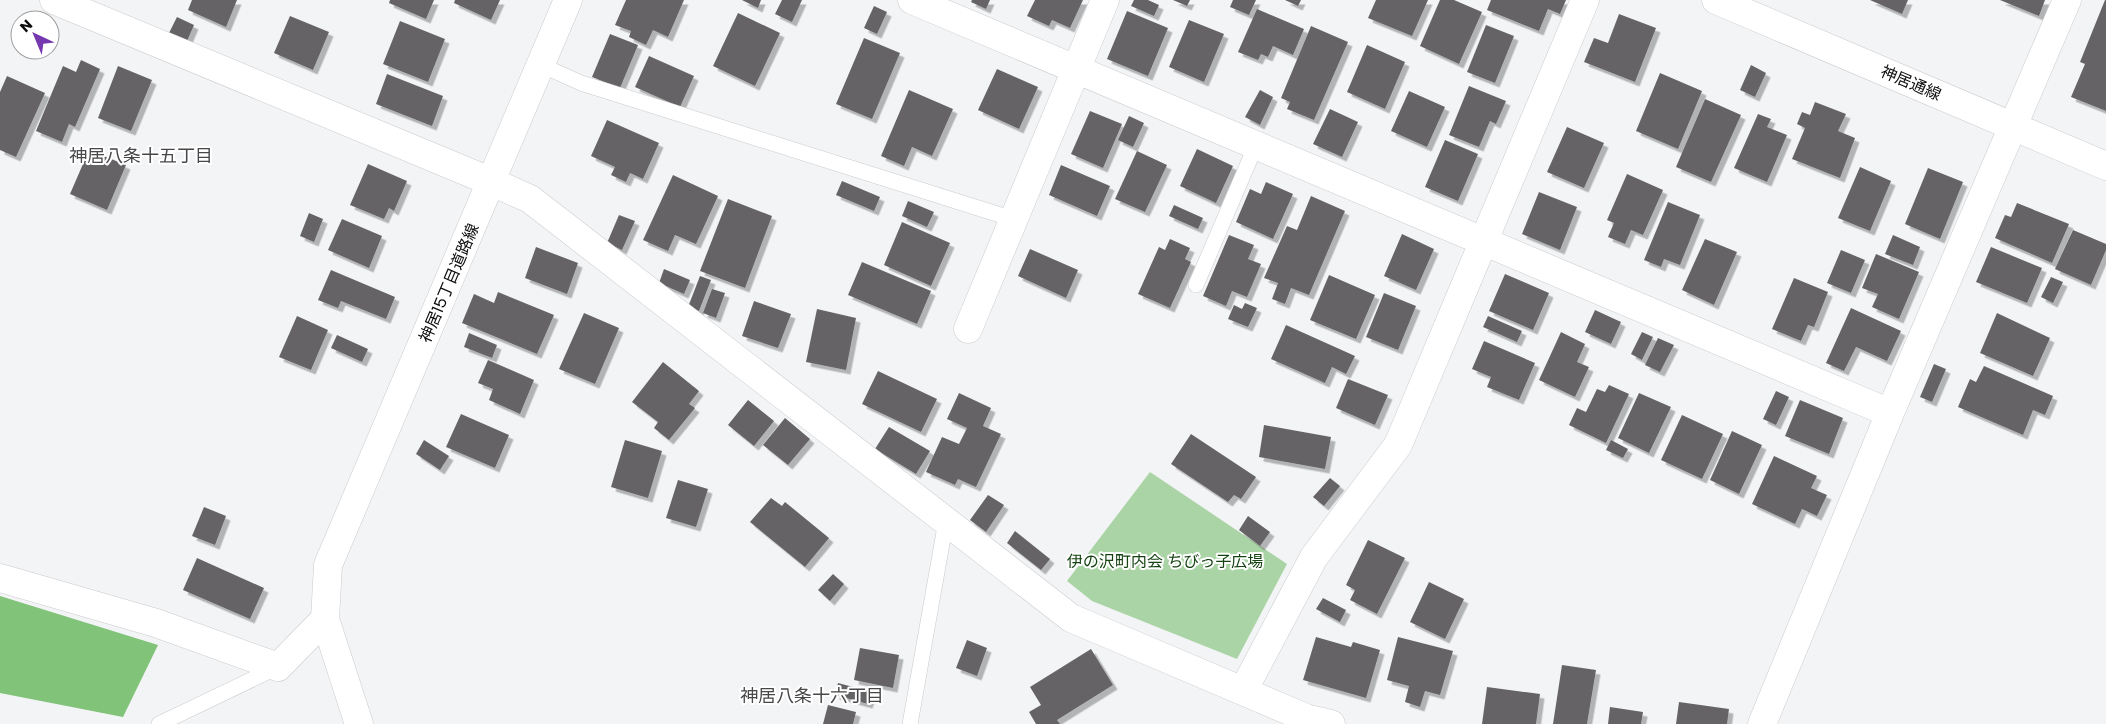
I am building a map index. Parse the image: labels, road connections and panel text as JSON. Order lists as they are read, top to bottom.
{
  "streets": {
    "street": ["神居通線", "神居15丁目道路線"]
  },
  "districts": ["神居八条十五丁目", "神居八条十六丁目"],
  "parks": ["伊の沢町内会 ちびっ子広場"],
  "north": "top left"
}
